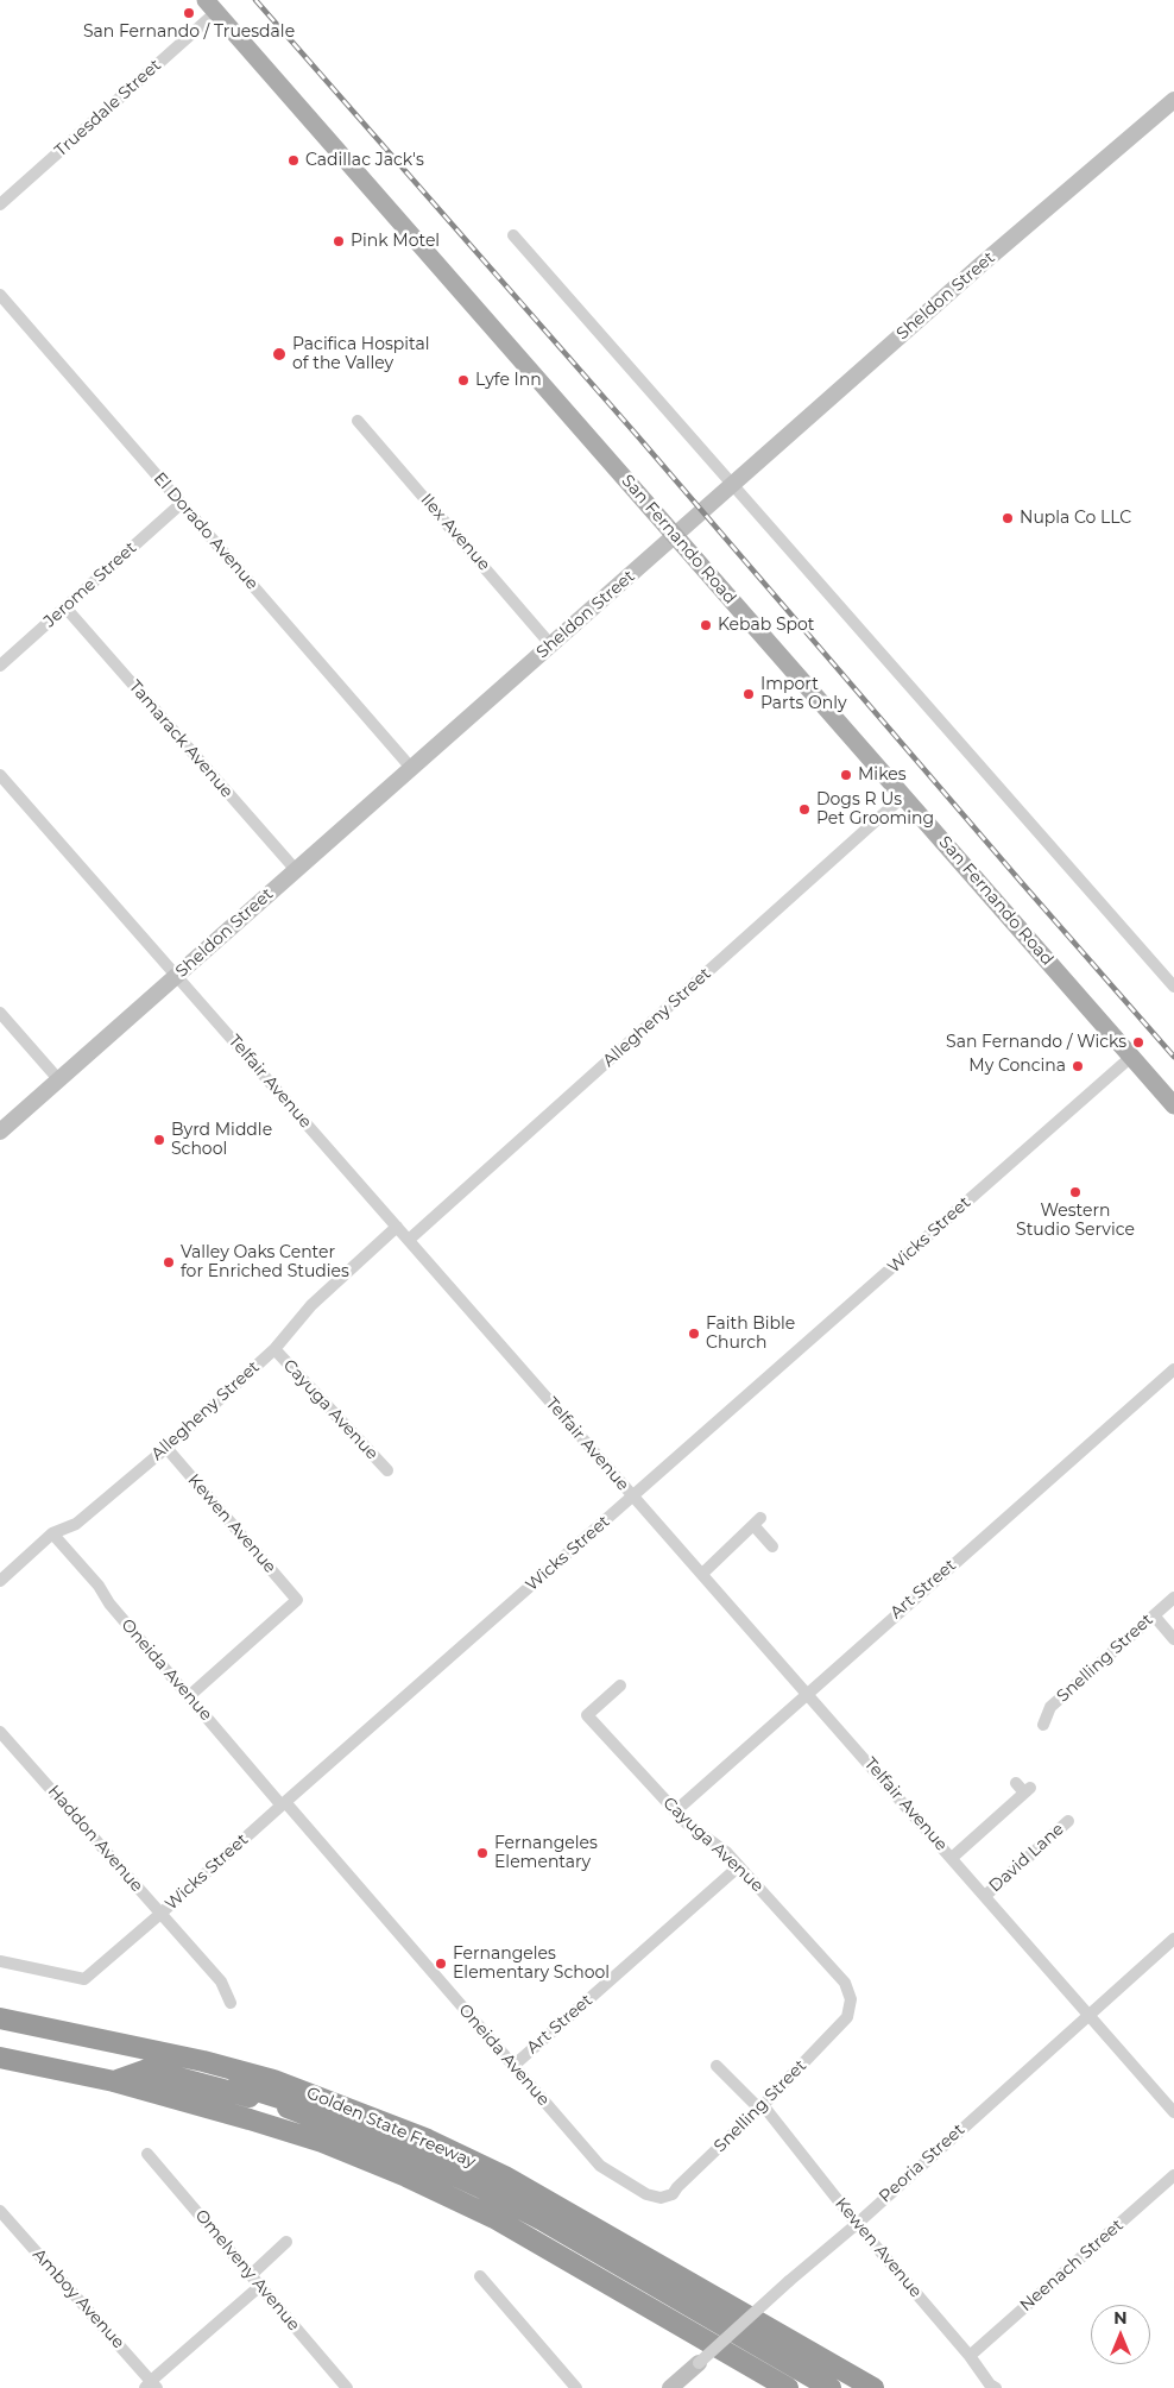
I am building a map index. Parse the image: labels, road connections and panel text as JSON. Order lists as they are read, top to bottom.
{
  "streets": {
    "highway": ["Golden State Freeway"],
    "main road": ["Sheldon Street", "San Fernando Road", "Peoria Street"],
    "street": [
      "Truesdale Street",
      "El Dorado Avenue",
      "Ilex Avenue",
      "Jerome Street",
      "Tamarack Avenue",
      "Allegheny Street",
      "Telfair Avenue",
      "Wicks Street",
      "Cayuga Avenue",
      "Kewen Avenue",
      "Art Street",
      "Snelling Street",
      "Oneida Avenue",
      "Haddon Avenue",
      "David Lane",
      "Neenach Street",
      "Omelveny Avenue",
      "Amboy Avenue"
    ]
  },
  "crossings": [
    ["Truesdale Street", "San Fernando Road"],
    ["Sheldon Street", "El Dorado Avenue"],
    ["Sheldon Street", "Ilex Avenue"],
    ["Sheldon Street", "San Fernando Road"],
    ["Sheldon Street", "Tamarack Avenue"],
    ["Sheldon Street", "Telfair Avenue"],
    ["El Dorado Avenue", "Jerome Street"],
    ["San Fernando Road", "Allegheny Street"],
    ["San Fernando Road", "Wicks Street"],
    ["Jerome Street", "Tamarack Avenue"],
    ["Allegheny Street", "Telfair Avenue"],
    ["Allegheny Street", "Cayuga Avenue"],
    ["Allegheny Street", "Kewen Avenue"],
    ["Allegheny Street", "Oneida Avenue"],
    ["Telfair Avenue", "Wicks Street"],
    ["Telfair Avenue", "Art Street"],
    ["Telfair Avenue", "David Lane"],
    ["Telfair Avenue", "Peoria Street"],
    ["Wicks Street", "Oneida Avenue"],
    ["Wicks Street", "Haddon Avenue"],
    ["Cayuga Avenue", "Art Street"],
    ["Cayuga Avenue", "Snelling Street"],
    ["Kewen Avenue", "Snelling Street"],
    ["Kewen Avenue", "Oneida Avenue"],
    ["Kewen Avenue", "Peoria Street"],
    ["Kewen Avenue", "Neenach Street"],
    ["Art Street", "Oneida Avenue"],
    ["Snelling Street", "Oneida Avenue"]
  ],
  "places": [
    "San Fernando / Truesdale",
    "Cadillac Jack's",
    "Pink Motel",
    "Pacifica Hospital of the Valley",
    "Lyfe Inn",
    "Nupla Co LLC",
    "Kebab Spot",
    "Import Parts Only",
    "Mikes",
    "Dogs R Us Pet Grooming",
    "San Fernando / Wicks",
    "My Concina",
    "Byrd Middle School",
    "Western Studio Service",
    "Valley Oaks Center for Enriched Studies",
    "Faith Bible Church",
    "Fernangeles Elementary",
    "Fernangeles Elementary School"
  ],
  "north": "top"
}
